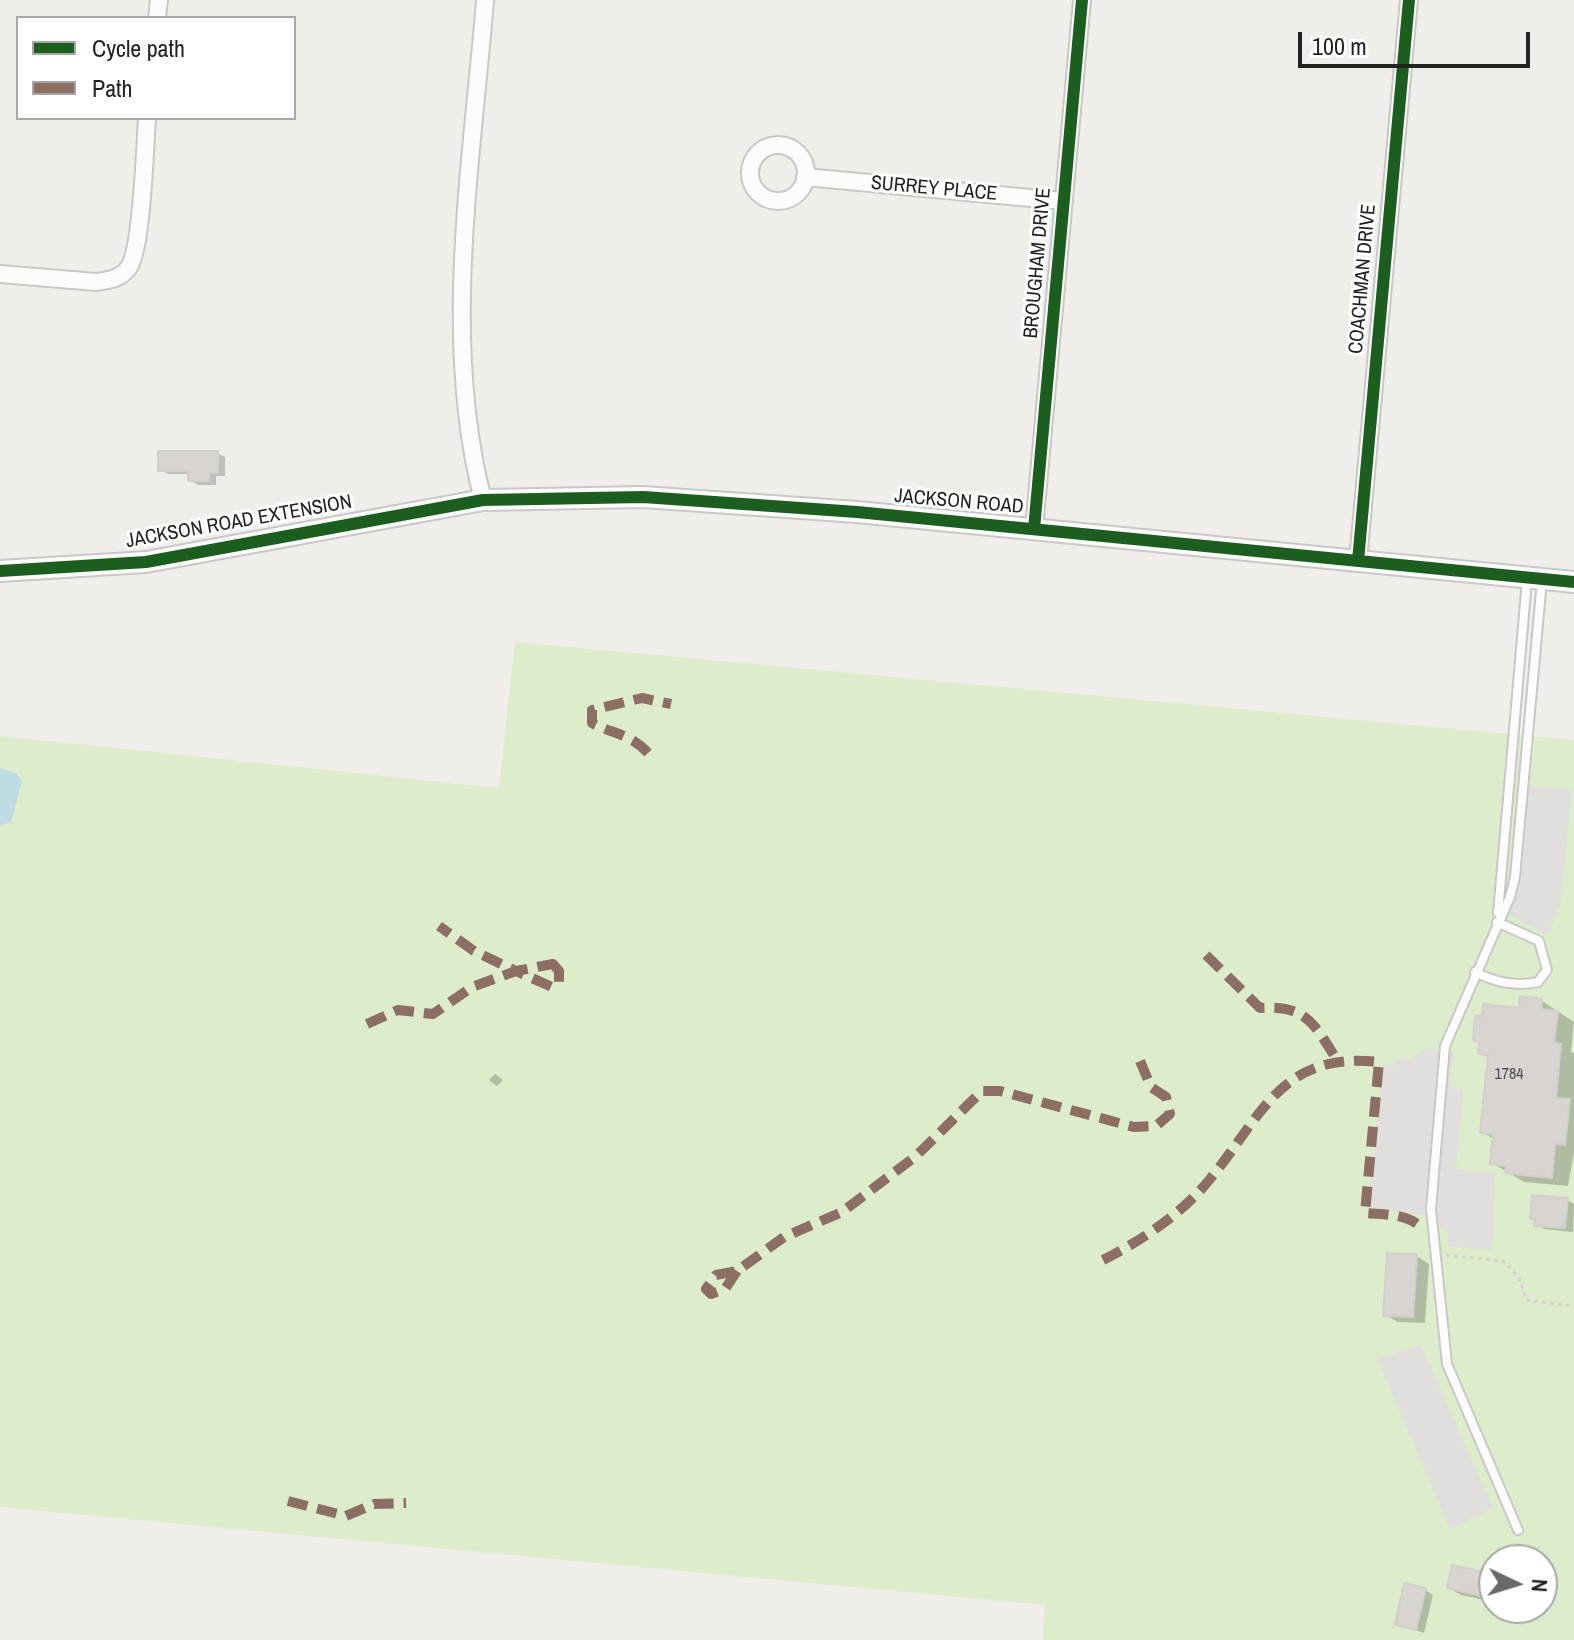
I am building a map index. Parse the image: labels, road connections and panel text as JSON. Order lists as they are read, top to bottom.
{
  "streets": {
    "street": [
      "SURREY PLACE",
      "BROUGHAM DRIVE",
      "COACHMAN DRIVE",
      "JACKSON ROAD",
      "JACKSON ROAD EXTENSION"
    ]
  },
  "crossings": [
    ["SURREY PLACE", "BROUGHAM DRIVE"],
    ["BROUGHAM DRIVE", "JACKSON ROAD"],
    ["COACHMAN DRIVE", "JACKSON ROAD"],
    ["JACKSON ROAD", "JACKSON ROAD EXTENSION"]
  ],
  "house_numbers": ["1784"],
  "legend": ["Cycle path", "Path"],
  "scale_bar": "100 m",
  "north": "right"
}
